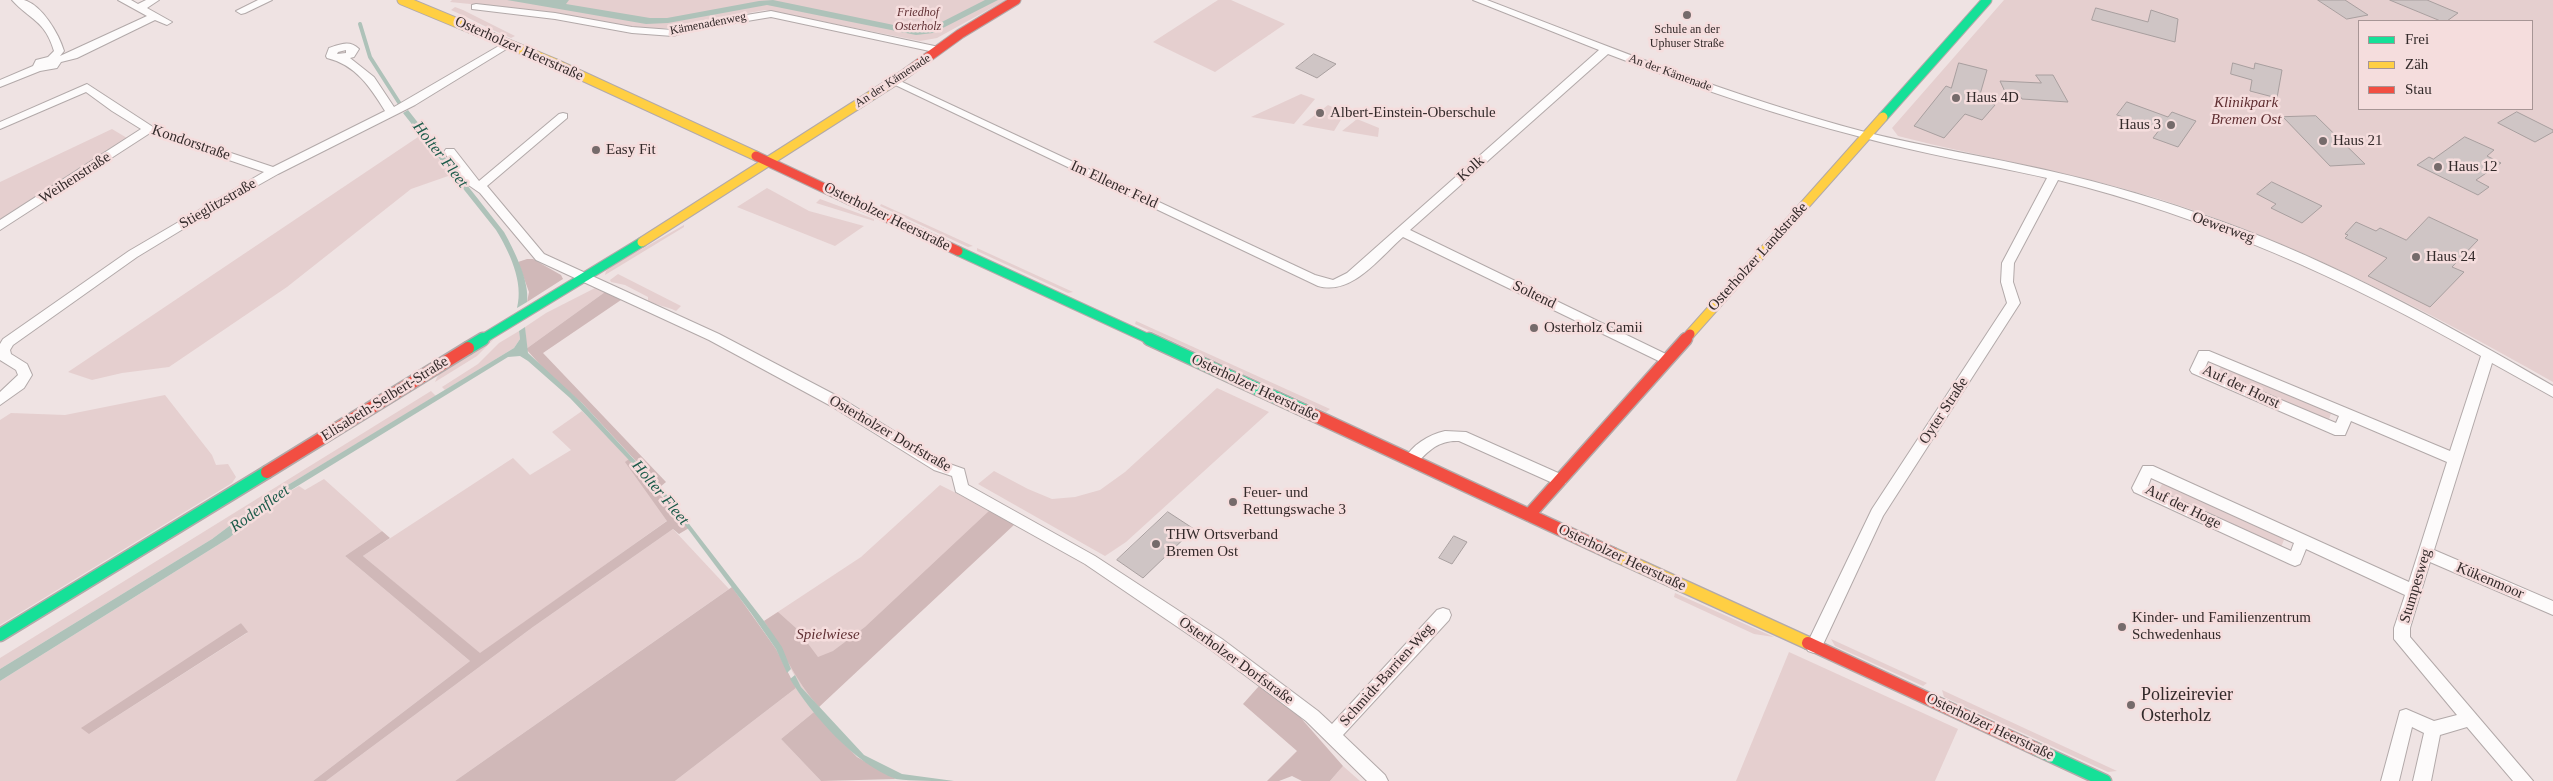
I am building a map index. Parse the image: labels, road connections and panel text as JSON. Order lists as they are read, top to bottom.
{
  "streets": {
    "main road": [
      "Osterholzer Heerstraße",
      "An der Kämenade",
      "Osterholzer Landstraße",
      "Elisabeth-Selbert-Straße"
    ],
    "street": [
      "Kämenadenweg",
      "Kondorstraße",
      "Kolk",
      "Weihenstraße",
      "Im Ellener Feld",
      "Stieglitzstraße",
      "Oewerweg",
      "Soltend",
      "Auf der Horst",
      "Oyter Straße",
      "Osterholzer Dorfstraße",
      "Auf der Hoge",
      "Kükenmoor",
      "Stumpesweg",
      "Schmidt-Barrien-Weg"
    ]
  },
  "crossings": [
    ["Kämenadenweg", "An der Kämenade"],
    ["Osterholzer Heerstraße", "An der Kämenade"],
    ["Osterholzer Heerstraße", "Stieglitzstraße"],
    ["Osterholzer Heerstraße", "Osterholzer Landstraße"],
    ["Osterholzer Heerstraße", "Elisabeth-Selbert-Straße"],
    ["Osterholzer Heerstraße", "Oyter Straße"],
    ["An der Kämenade", "Kolk"],
    ["An der Kämenade", "Im Ellener Feld"],
    ["An der Kämenade", "Oewerweg"],
    ["An der Kämenade", "Osterholzer Landstraße"],
    ["An der Kämenade", "Elisabeth-Selbert-Straße"],
    ["Kondorstraße", "Weihenstraße"],
    ["Kondorstraße", "Stieglitzstraße"],
    ["Kolk", "Im Ellener Feld"],
    ["Kolk", "Soltend"],
    ["Oewerweg", "Osterholzer Landstraße"],
    ["Oewerweg", "Oyter Straße"],
    ["Oewerweg", "Stumpesweg"],
    ["Osterholzer Landstraße", "Soltend"],
    ["Auf der Horst", "Stumpesweg"],
    ["Elisabeth-Selbert-Straße", "Osterholzer Dorfstraße"],
    ["Osterholzer Dorfstraße", "Schmidt-Barrien-Weg"],
    ["Auf der Hoge", "Stumpesweg"],
    ["Kükenmoor", "Stumpesweg"]
  ],
  "water": ["Holter Fleet", "Rodenfleet"],
  "parks": ["Friedhof Osterholz", "Klinikpark Bremen Ost", "Spielwiese"],
  "places": [
    "Schule an der Uphuser Straße",
    "Haus 4D",
    "Albert-Einstein-Oberschule",
    "Haus 3",
    "Haus 21",
    "Easy Fit",
    "Haus 12",
    "Haus 24",
    "Osterholz Camii",
    "Feuer- und Rettungswache 3",
    "THW Ortsverband Bremen Ost",
    "Kinder- und Familienzentrum Schwedenhaus",
    "Polizeirevier Osterholz"
  ],
  "legend": ["Frei", "Zäh", "Stau"]
}
